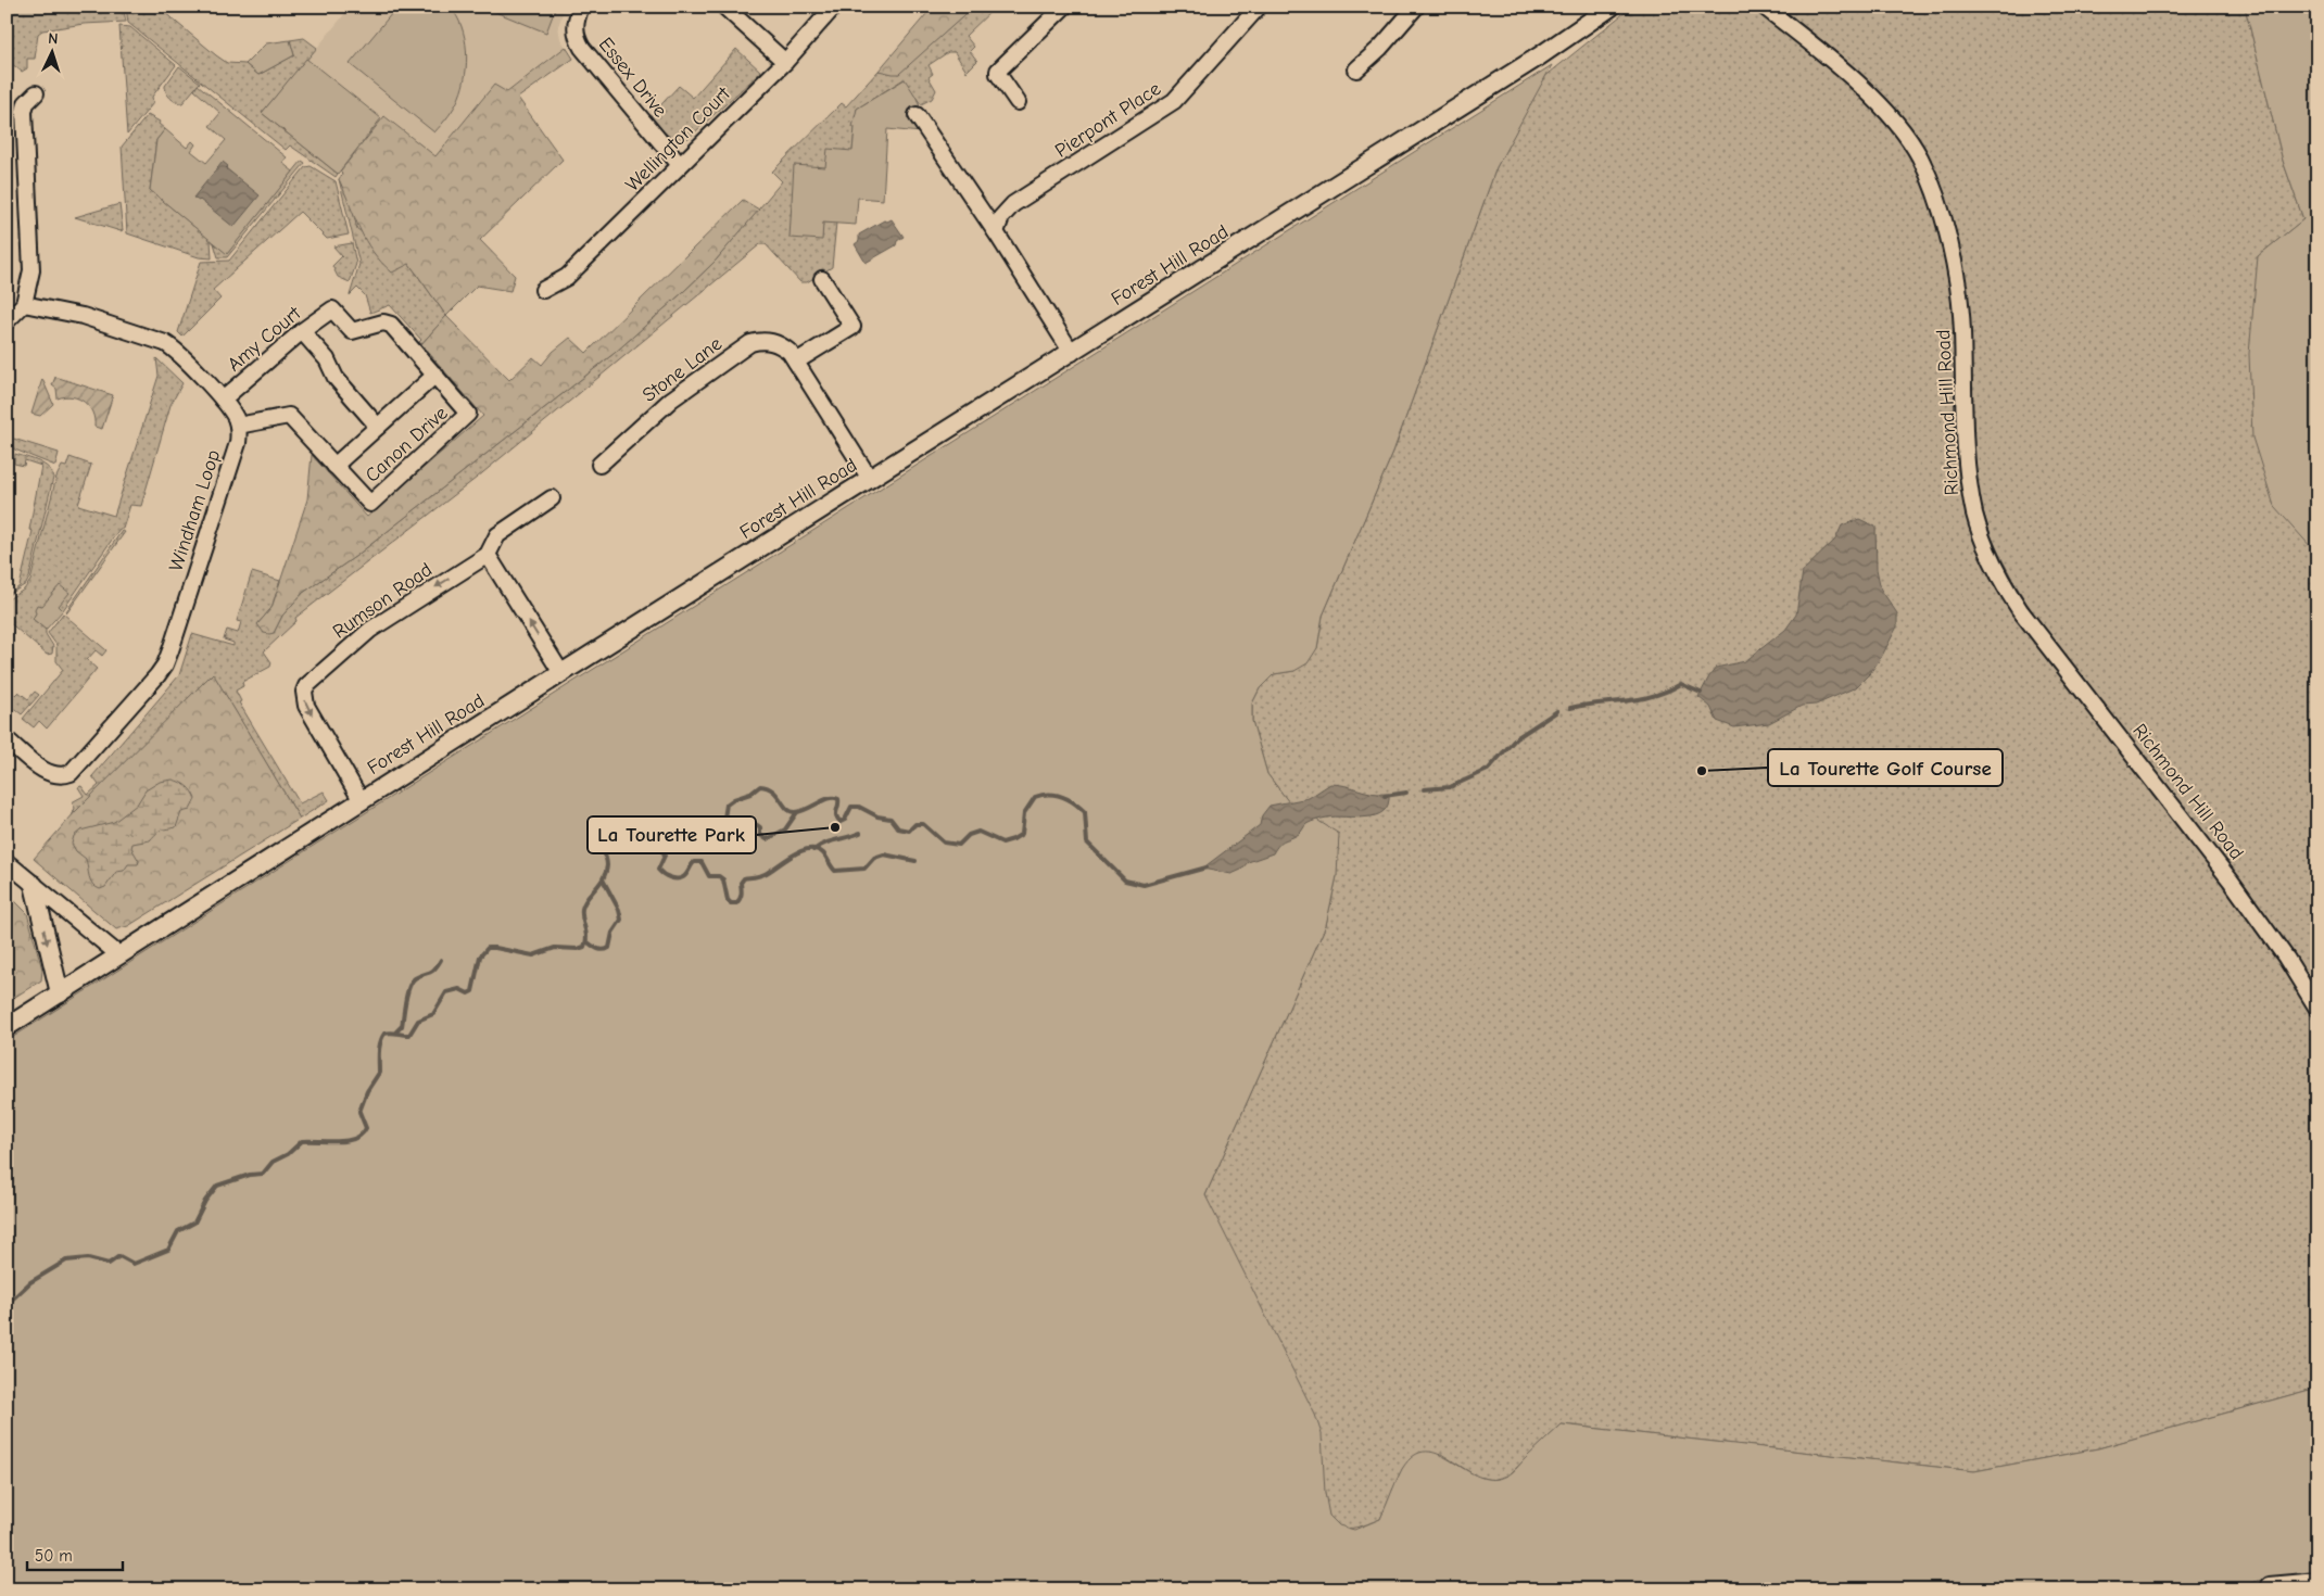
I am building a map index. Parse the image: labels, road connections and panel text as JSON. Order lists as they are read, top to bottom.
{
  "streets": {
    "street": [
      "Essex Drive",
      "Pierpont Place",
      "Wellington Court",
      "Forest Hill Road",
      "Amy Court",
      "Stone Lane",
      "Richmond Hill Road",
      "Canon Drive",
      "Windham Loop",
      "Rumson Road"
    ]
  },
  "crossings": [
    ["Essex Drive", "Wellington Court"],
    ["Forest Hill Road", "Stone Lane"],
    ["Forest Hill Road", "Rumson Road"],
    ["Amy Court", "Canon Drive"],
    ["Canon Drive", "Windham Loop"]
  ],
  "places": ["La Tourette Golf Course", "La Tourette Park"],
  "scale_bar": "50 m",
  "north": "top"
}
